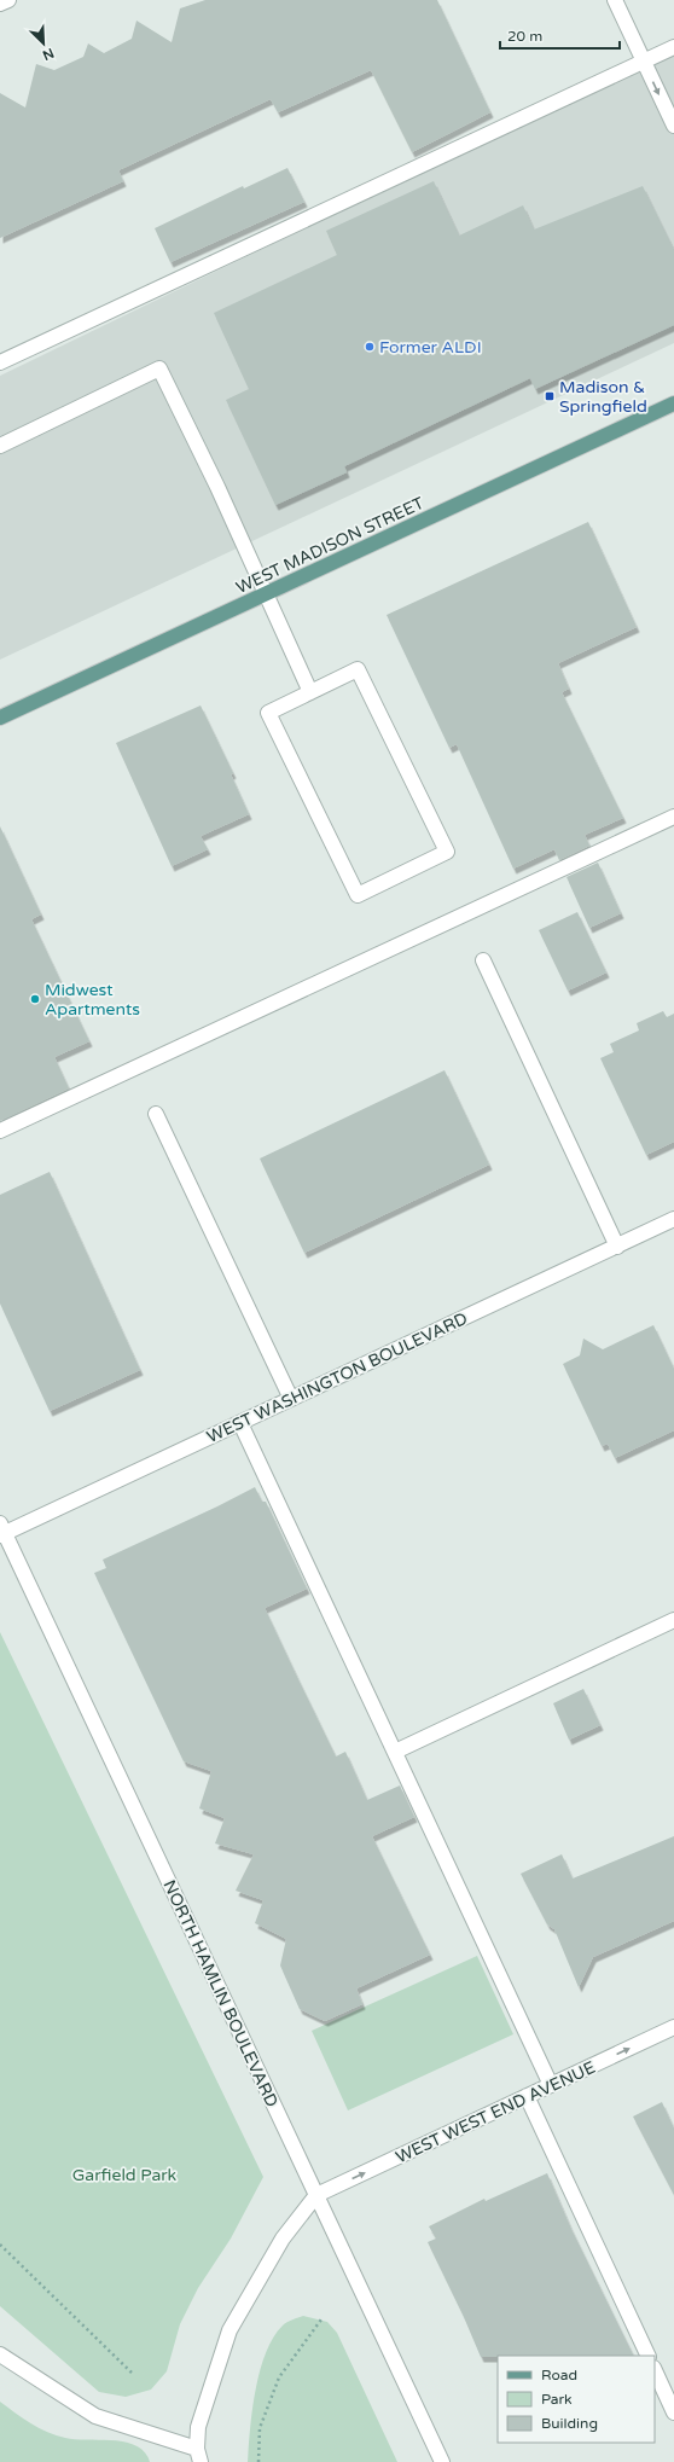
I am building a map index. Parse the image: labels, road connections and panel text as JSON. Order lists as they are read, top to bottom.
{
  "streets": {
    "main road": ["WEST MADISON STREET"],
    "street": ["WEST WASHINGTON BOULEVARD", "NORTH HAMLIN BOULEVARD", "WEST WEST END AVENUE"]
  },
  "crossings": [
    ["WEST WASHINGTON BOULEVARD", "NORTH HAMLIN BOULEVARD"],
    ["NORTH HAMLIN BOULEVARD", "WEST WEST END AVENUE"]
  ],
  "one_way": ["WEST WEST END AVENUE"],
  "parks": ["Garfield Park"],
  "places": {
    "other": ["Former ALDI", "Midwest Apartments"],
    "transit": ["Madison & Springfield"]
  },
  "legend": ["Road", "Park", "Building"],
  "scale_bar": "20 m",
  "north": "bottom right"
}
